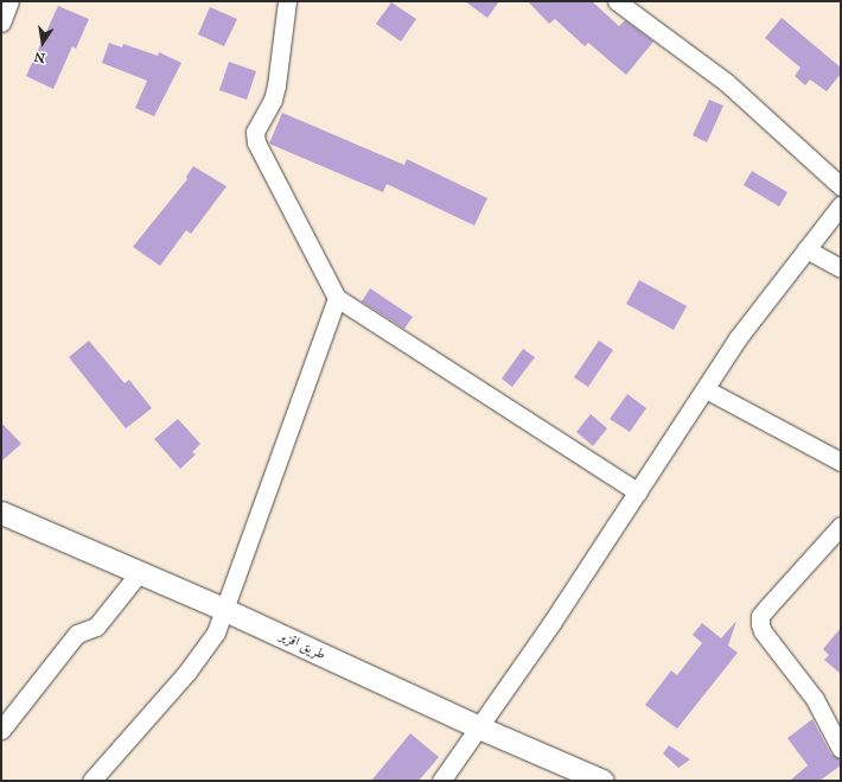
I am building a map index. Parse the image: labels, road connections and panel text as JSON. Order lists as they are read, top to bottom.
{
  "streets": {
    "street": ["طريق اقزير"]
  },
  "north": "bottom"
}
